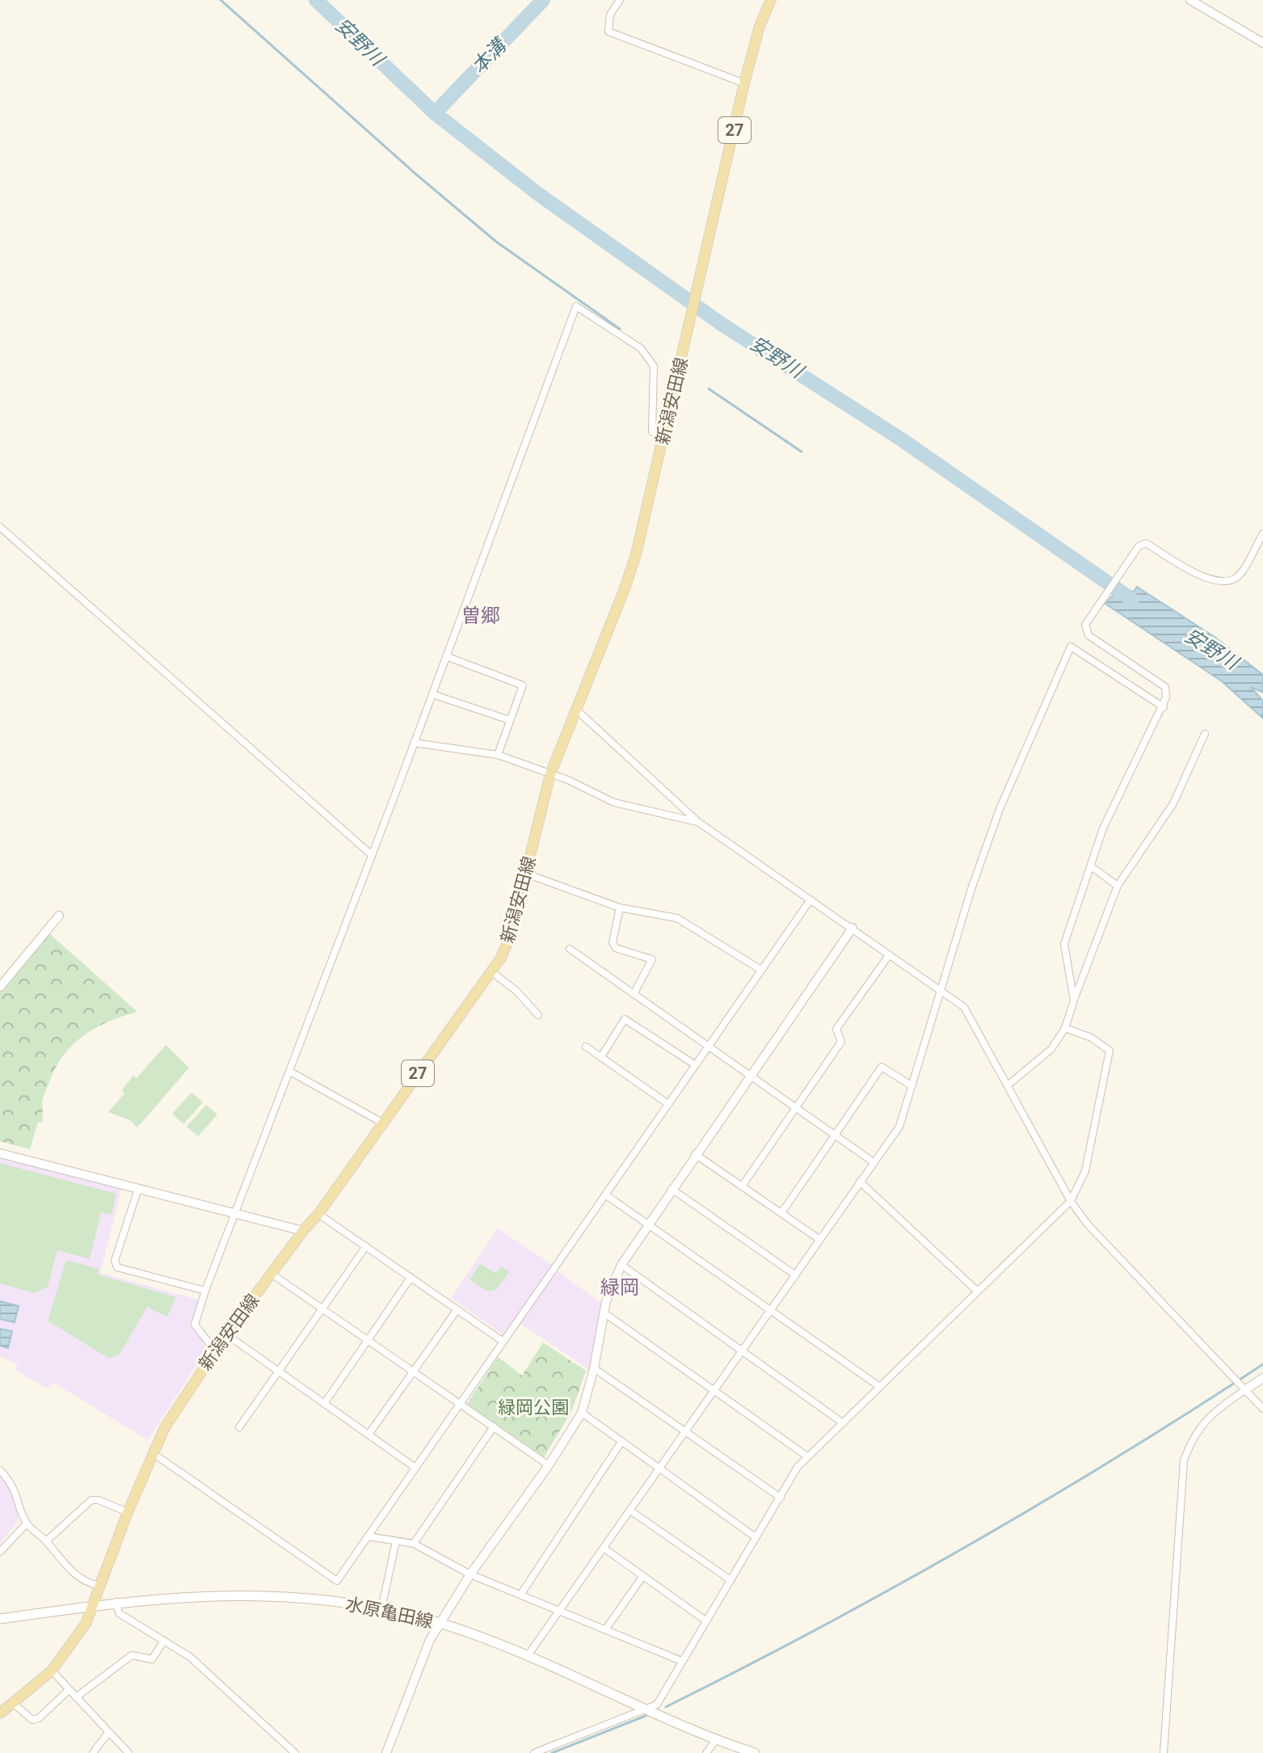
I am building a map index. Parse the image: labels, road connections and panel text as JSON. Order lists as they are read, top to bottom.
{
  "streets": {
    "main road": ["27", "新潟安田線", "水原亀田線"]
  },
  "crossings": [
    ["新潟安田線", "水原亀田線"]
  ],
  "districts": ["曽郷", "緑岡"],
  "water": ["安野川", "本溝"],
  "parks": ["緑岡公園"]
}
